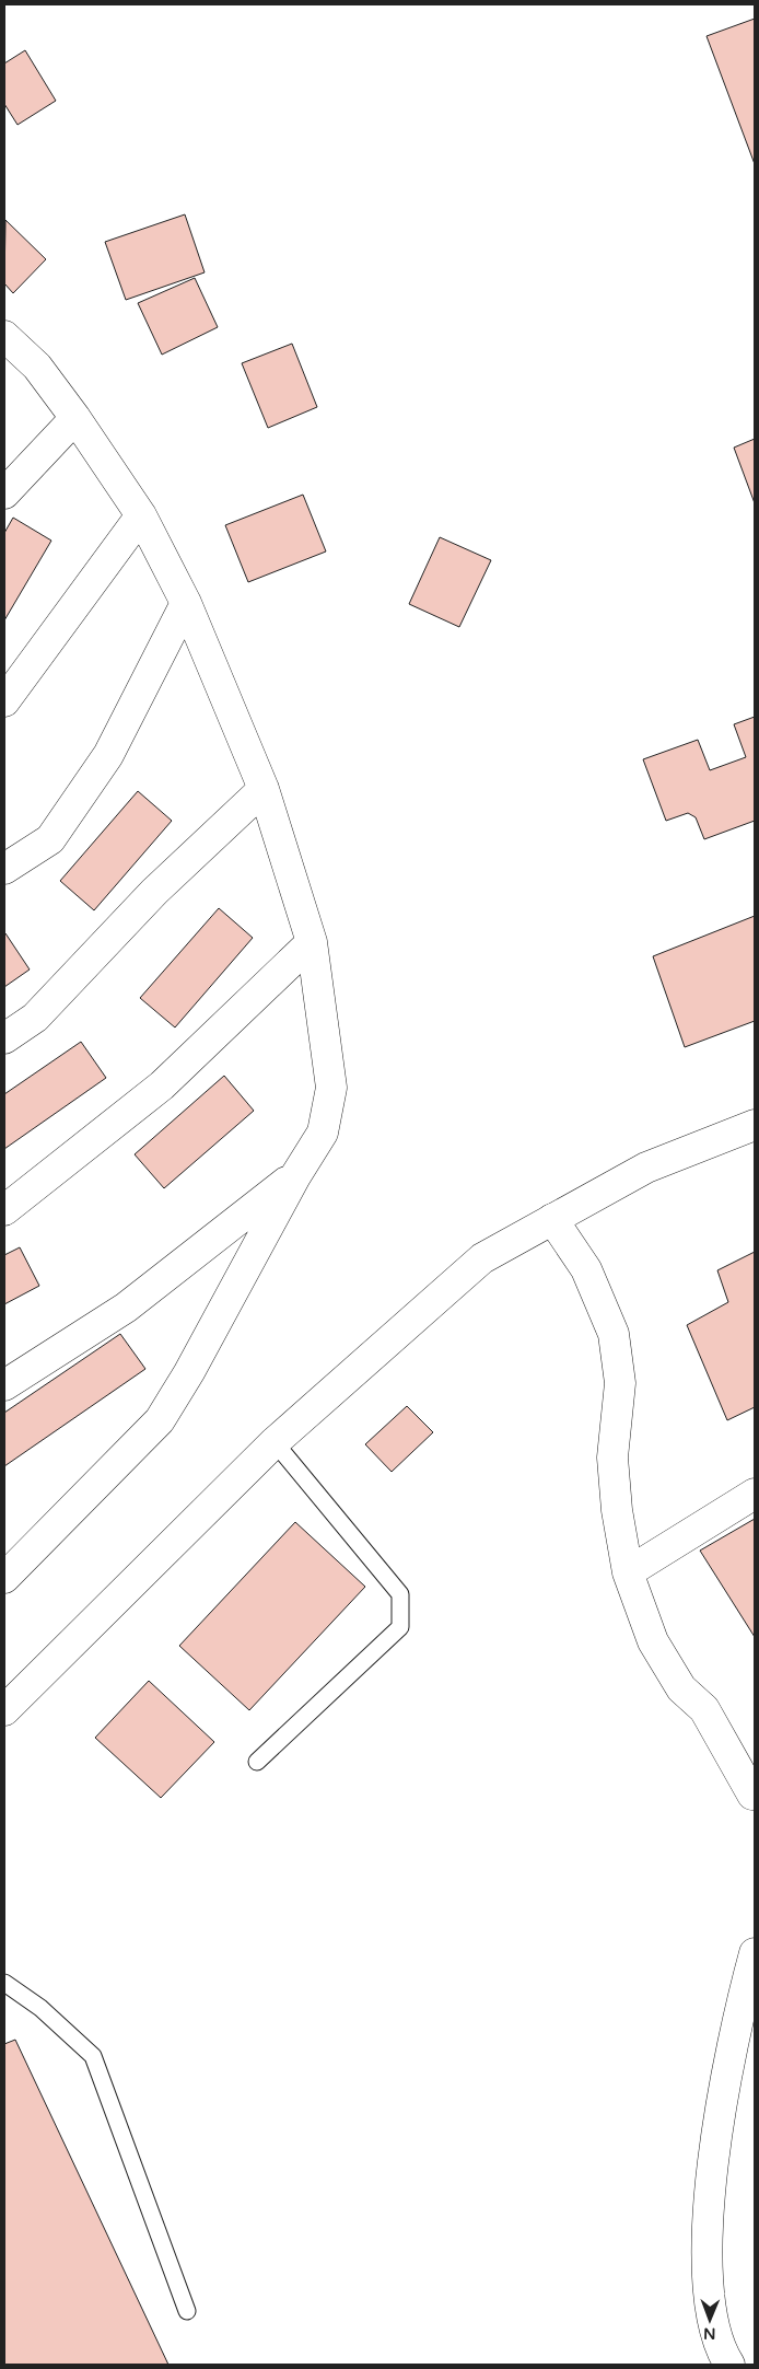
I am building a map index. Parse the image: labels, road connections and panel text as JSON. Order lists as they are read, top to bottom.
{
  "north": "bottom"
}
